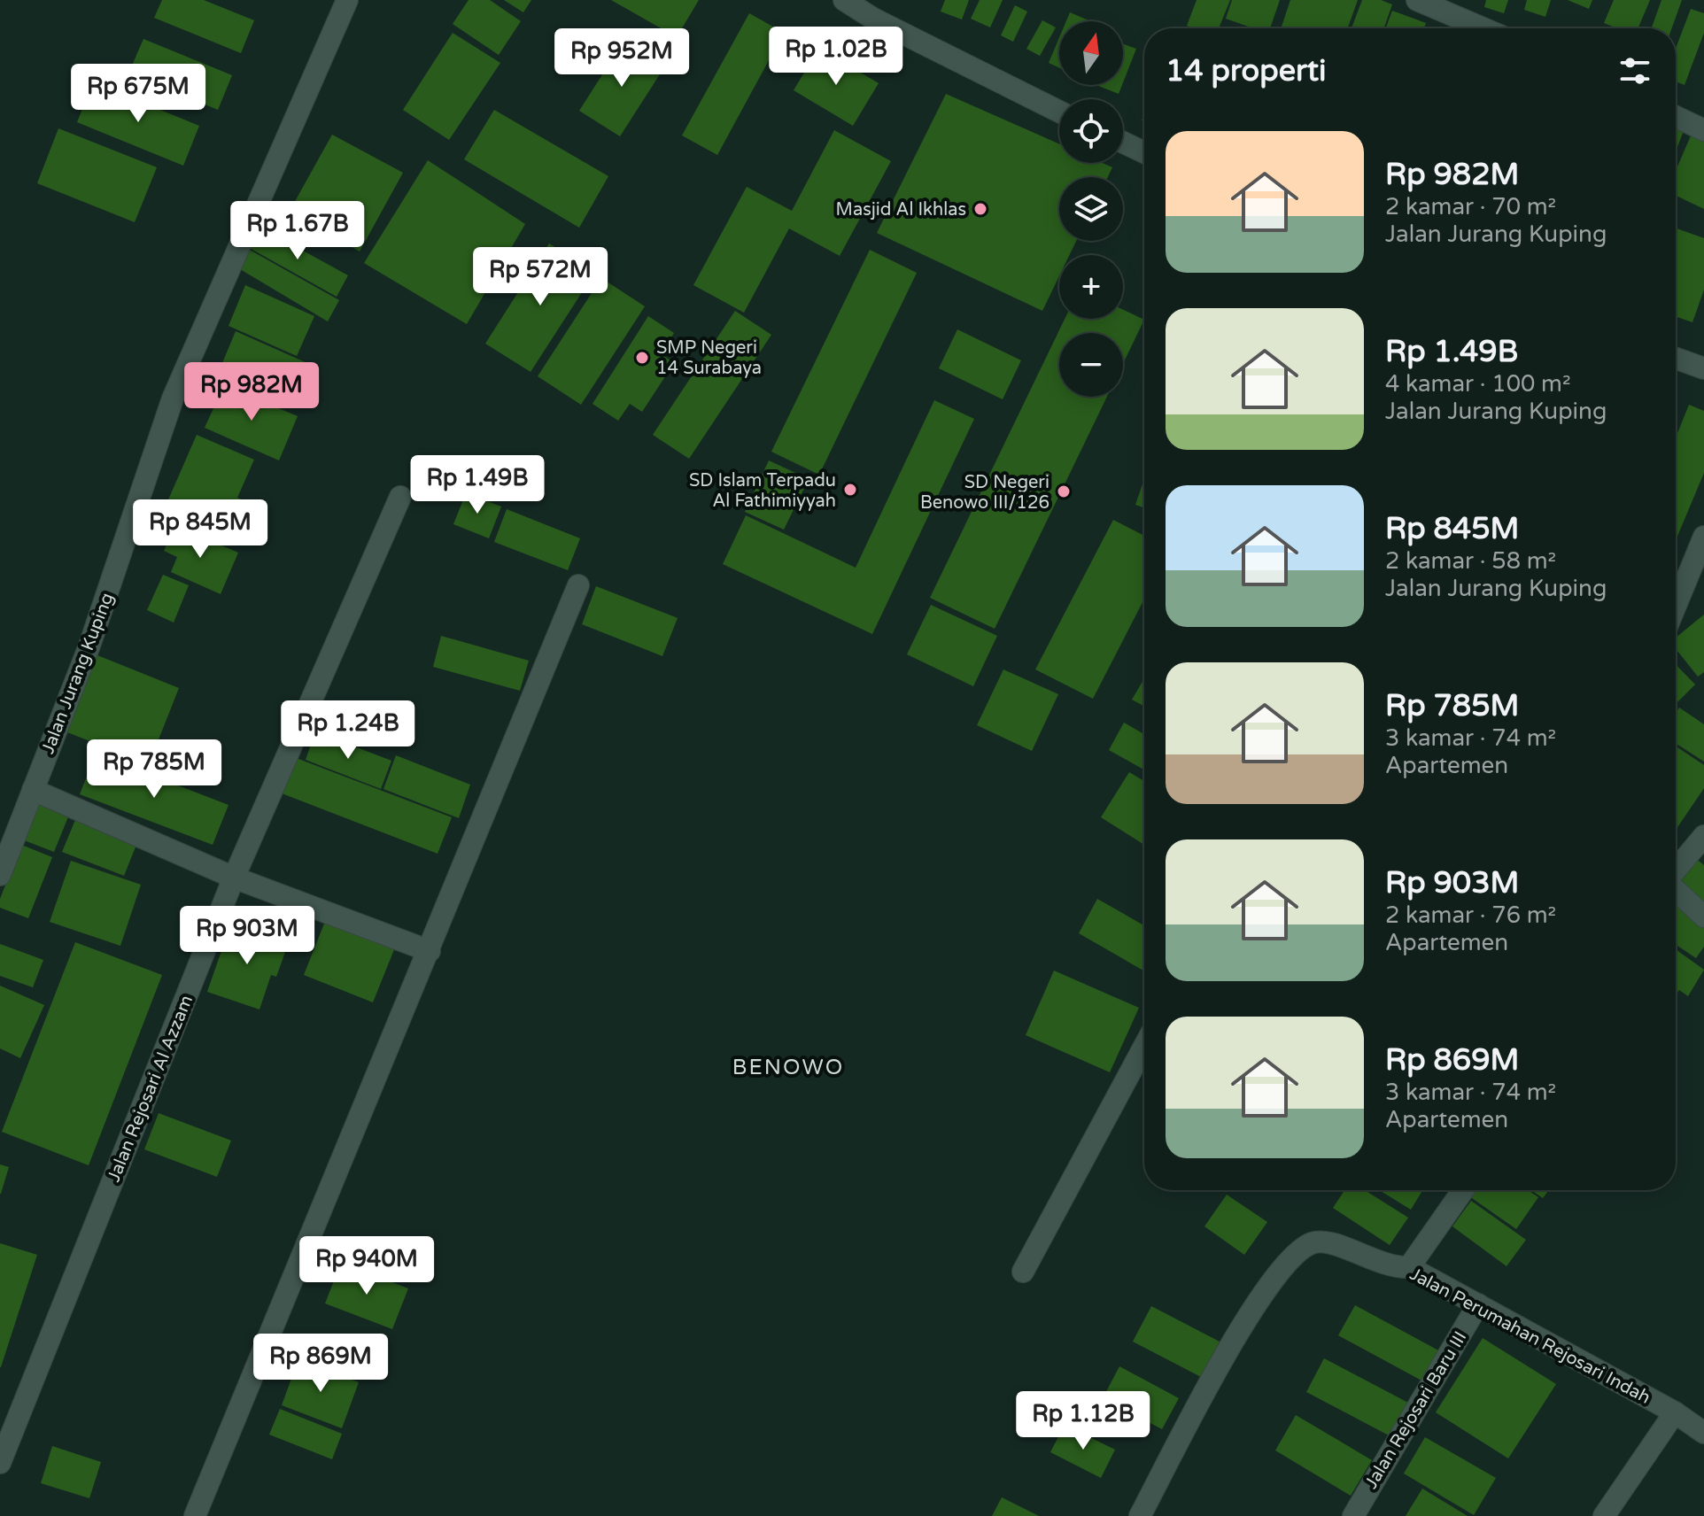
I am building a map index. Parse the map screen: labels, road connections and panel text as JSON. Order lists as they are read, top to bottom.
{
  "streets": {
    "street": [
      "Jalan Jurang Kuping",
      "Jalan Rejosari Al Azzam",
      "Jalan Perumahan Rejosari Indah",
      "Jalan Rejosari Baru III"
    ]
  },
  "crossings": [
    ["Jalan Perumahan Rejosari Indah", "Jalan Rejosari Baru III"]
  ],
  "districts": ["BENOWO"],
  "places": [
    "Masjid Al Ikhlas",
    "SMP Negeri 14 Surabaya",
    "SD Islam Terpadu Al Fathimiyyah",
    "SD Negeri Benowo III/126"
  ],
  "north": "top",
  "page": {
    "map_buttons": ["+", "−"],
    "price": [
      "Rp 1.02B",
      "Rp 952M",
      "Rp 675M",
      "Rp 1.67B",
      "Rp 572M",
      "Rp 982M",
      "Rp 1.49B",
      "Rp 845M",
      "Rp 1.24B",
      "Rp 785M",
      "Rp 903M",
      "Rp 940M",
      "Rp 869M",
      "Rp 1.12B"
    ],
    "heading": "14 properti",
    "list": [
      {
        "name": "Rp 982M",
        "note": "2 kamar · 70 m² · Jalan Jurang Kuping"
      },
      {
        "name": "Rp 1.49B",
        "note": "4 kamar · 100 m² · Jalan Jurang Kuping"
      },
      {
        "name": "Rp 845M",
        "note": "2 kamar · 58 m² · Jalan Jurang Kuping"
      },
      {
        "name": "Rp 785M",
        "note": "3 kamar · 74 m² · Apartemen"
      },
      {
        "name": "Rp 903M",
        "note": "2 kamar · 76 m² · Apartemen"
      },
      {
        "name": "Rp 869M",
        "note": "3 kamar · 74 m² · Apartemen"
      }
    ]
  }
}
